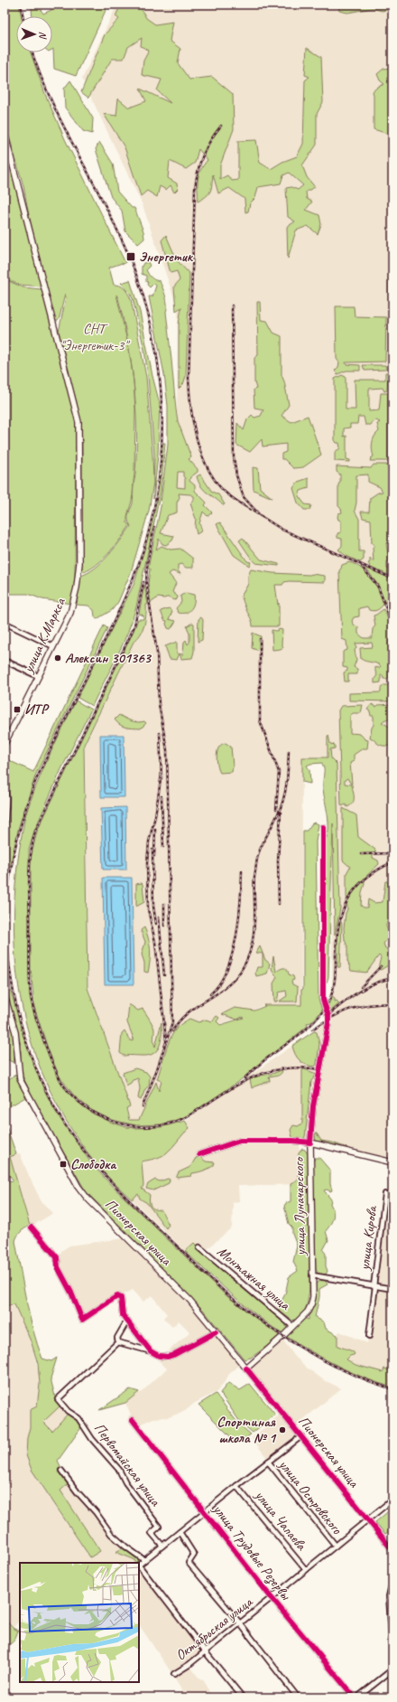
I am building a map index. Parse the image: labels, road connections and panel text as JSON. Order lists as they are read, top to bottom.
{
  "streets": {
    "main road": ["улица К.Маркса", "улица Луначарского", "Пионерская улица"],
    "street": [
      "улица Кирова",
      "Монтажная улица",
      "Первомайская улица",
      "улица Островского",
      "улица Чапаева",
      "улица Трудовые Резервы",
      "Октябрьская улица"
    ]
  },
  "crossings": [
    ["улица Луначарского", "Пионерская улица"],
    ["улица Луначарского", "Монтажная улица"],
    ["Пионерская улица", "Октябрьская улица"],
    ["улица Островского", "Октябрьская улица"],
    ["улица Чапаева", "Октябрьская улица"],
    ["улица Трудовые Резервы", "Октябрьская улица"]
  ],
  "parks": ["СНТ \"Энергетик-3\""],
  "places": {
    "transit": ["Энергетик", "ИТР", "Слободка"],
    "other": ["Алексин 301363", "Спортиная школа № 1"]
  },
  "north": "right"
}
